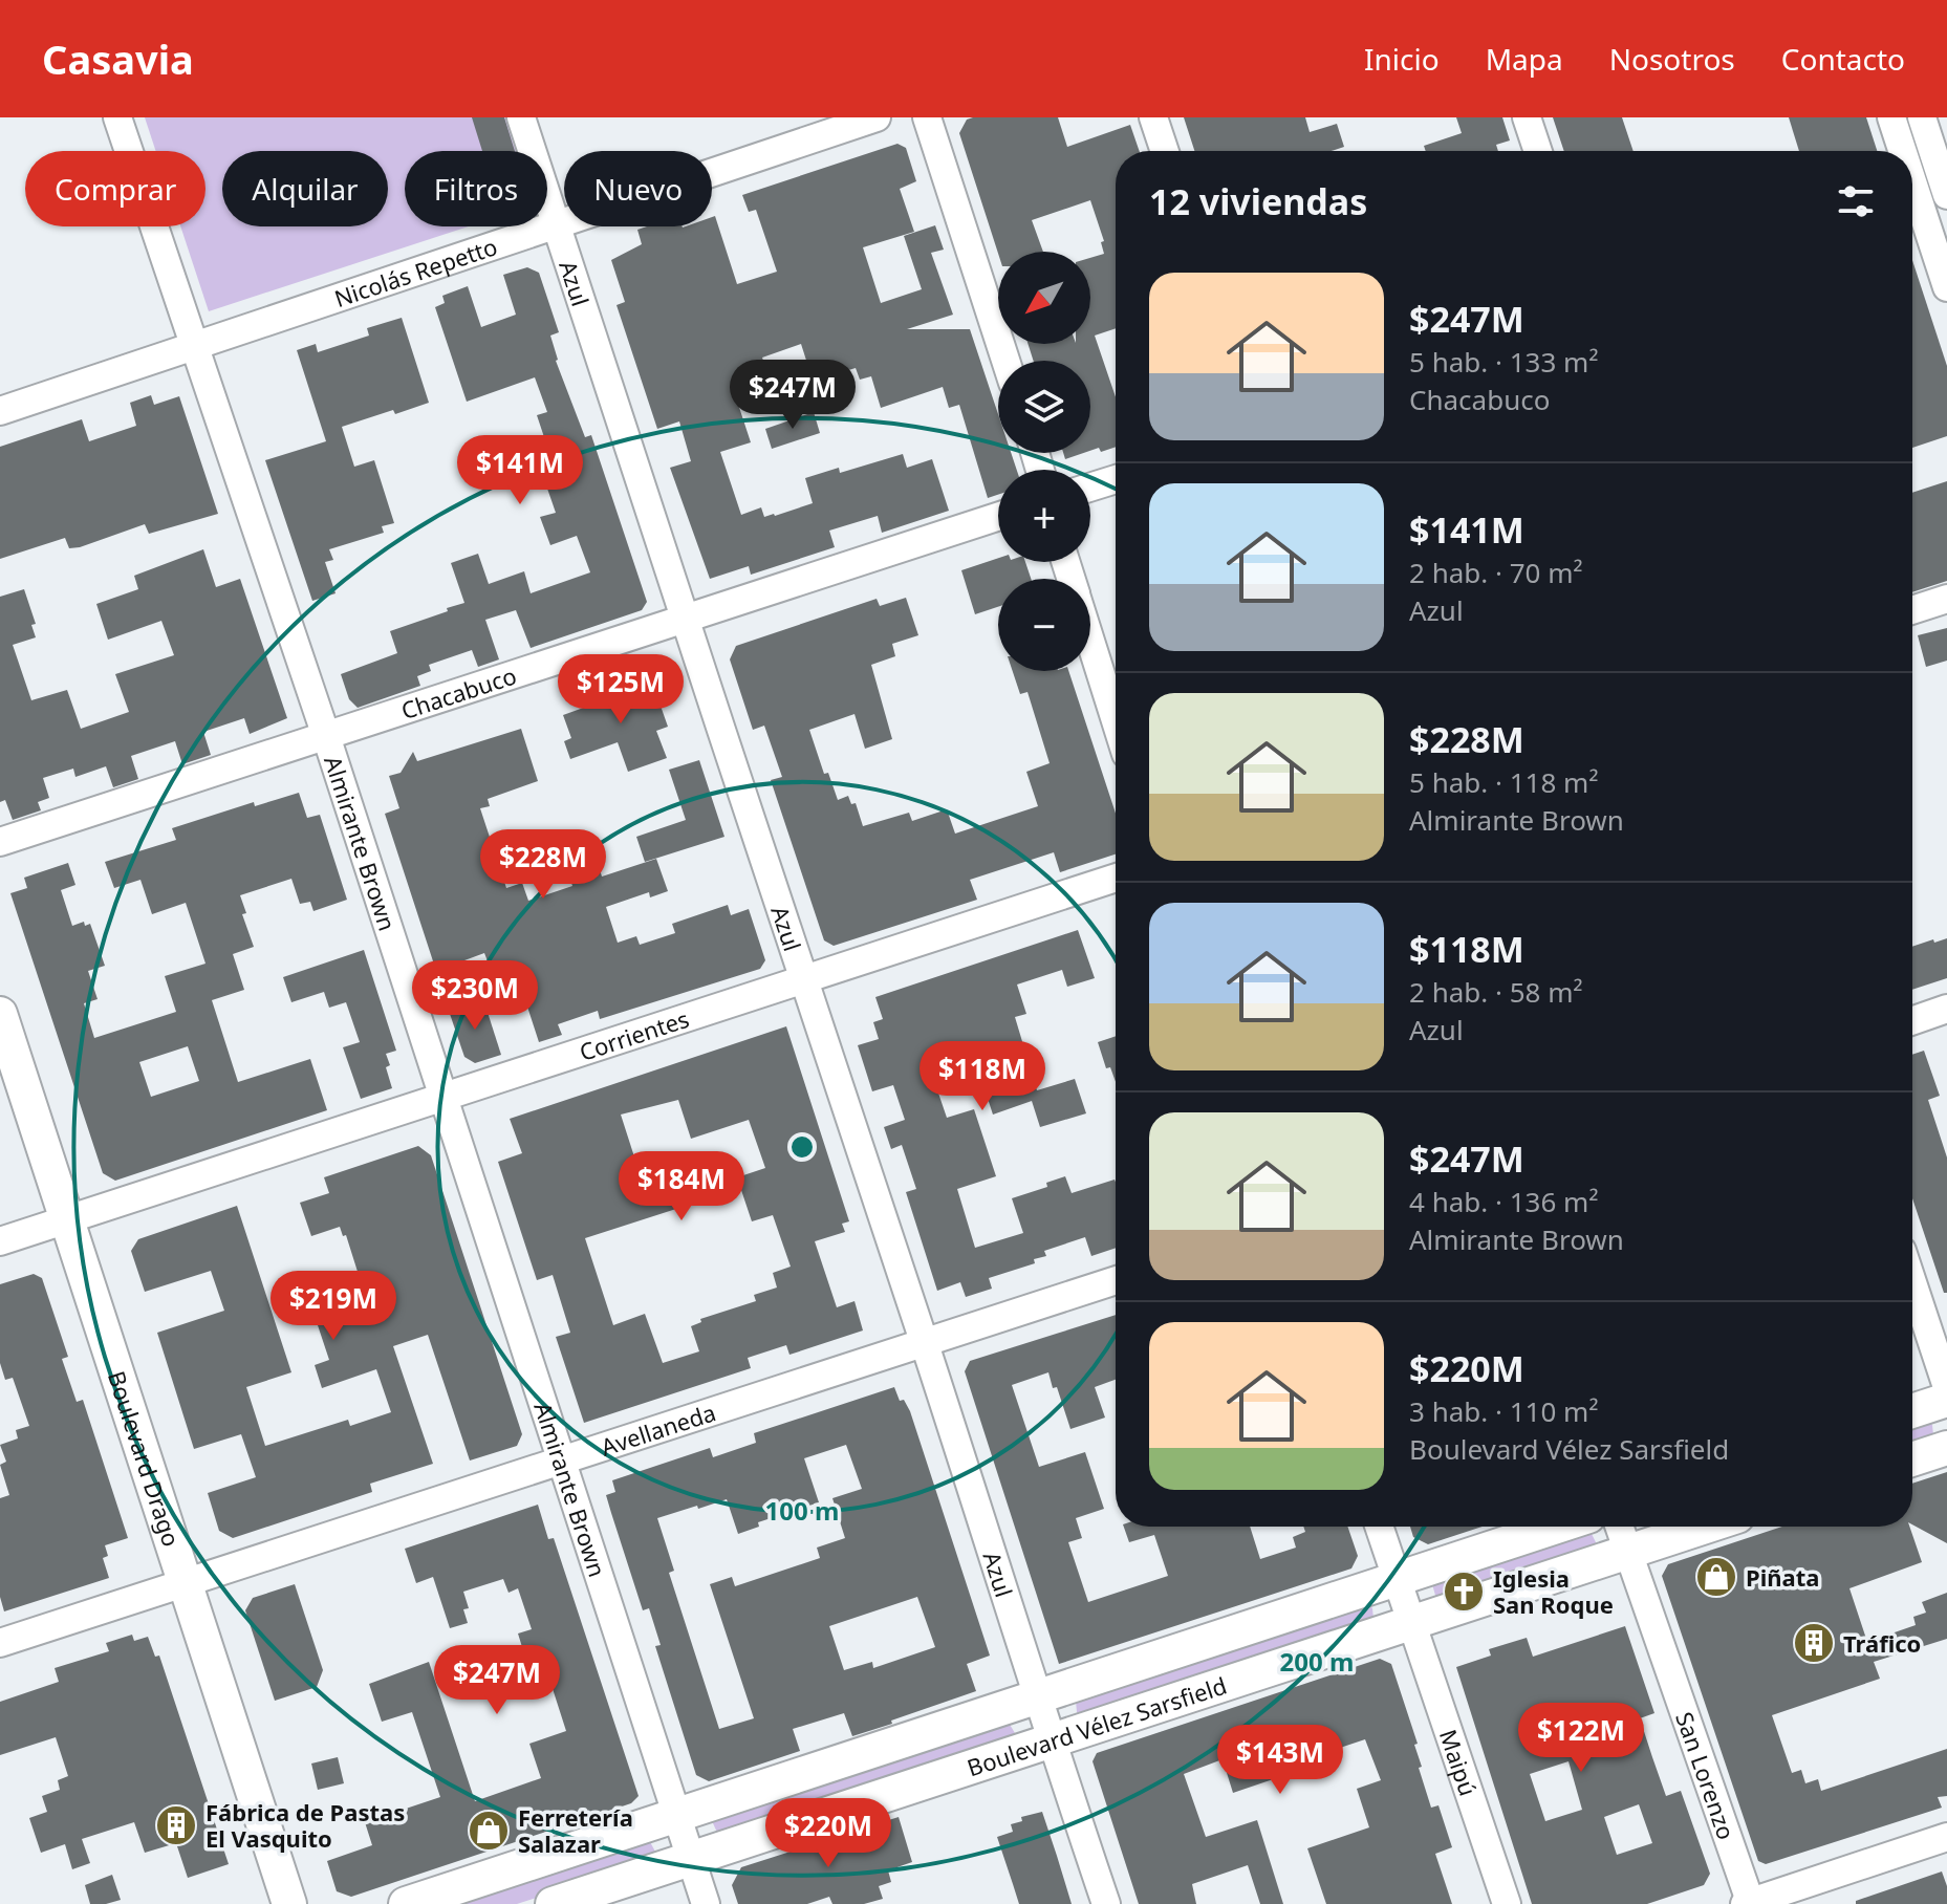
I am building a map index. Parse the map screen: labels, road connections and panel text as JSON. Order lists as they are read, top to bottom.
{
  "streets": {
    "main road": ["Boulevard Drago", "Boulevard Vélez Sarsfield"],
    "street": [
      "Nicolás Repetto",
      "Azul",
      "Chacabuco",
      "Almirante Brown",
      "Corrientes",
      "Avellaneda",
      "Maipú",
      "San Lorenzo"
    ]
  },
  "crossings": [
    ["Nicolás Repetto", "Azul"],
    ["Nicolás Repetto", "Almirante Brown"],
    ["Azul", "Chacabuco"],
    ["Azul", "Corrientes"],
    ["Azul", "Avellaneda"],
    ["Azul", "Boulevard Vélez Sarsfield"],
    ["Chacabuco", "Almirante Brown"],
    ["Almirante Brown", "Corrientes"],
    ["Almirante Brown", "Avellaneda"],
    ["Almirante Brown", "Boulevard Vélez Sarsfield"],
    ["Corrientes", "Boulevard Drago"],
    ["Avellaneda", "Boulevard Drago"],
    ["Boulevard Vélez Sarsfield", "Maipú"],
    ["Boulevard Vélez Sarsfield", "San Lorenzo"]
  ],
  "places": {
    "shop": ["Piñata", "Ferretería Salazar"],
    "church": ["Iglesia San Roque"],
    "building": ["Tráfico", "Fábrica de Pastas El Vasquito"]
  },
  "north": "bottom left",
  "page": {
    "header": "Casavia",
    "nav": [
      "Inicio",
      "Mapa",
      "Nosotros",
      "Contacto"
    ],
    "chip": [
      "Comprar",
      "Alquilar",
      "Filtros",
      "Nuevo"
    ],
    "heading": "12 viviendas",
    "map_buttons": ["+", "−"],
    "list": [
      {
        "name": "$247M",
        "note": "5 hab. · 133 m² · Chacabuco"
      },
      {
        "name": "$141M",
        "note": "2 hab. · 70 m² · Azul"
      },
      {
        "name": "$228M",
        "note": "5 hab. · 118 m² · Almirante Brown"
      },
      {
        "name": "$118M",
        "note": "2 hab. · 58 m² · Azul"
      },
      {
        "name": "$247M",
        "note": "4 hab. · 136 m² · Almirante Brown"
      },
      {
        "name": "$220M",
        "note": "3 hab. · 110 m² · Boulevard Vélez Sarsfield"
      }
    ],
    "price": [
      "$247M",
      "$141M",
      "$125M",
      "$228M",
      "$230M",
      "$118M",
      "$184M",
      "$219M",
      "$247M",
      "$122M",
      "$143M",
      "$220M"
    ]
  },
  "rings": ["100 m", "200 m"]
}
